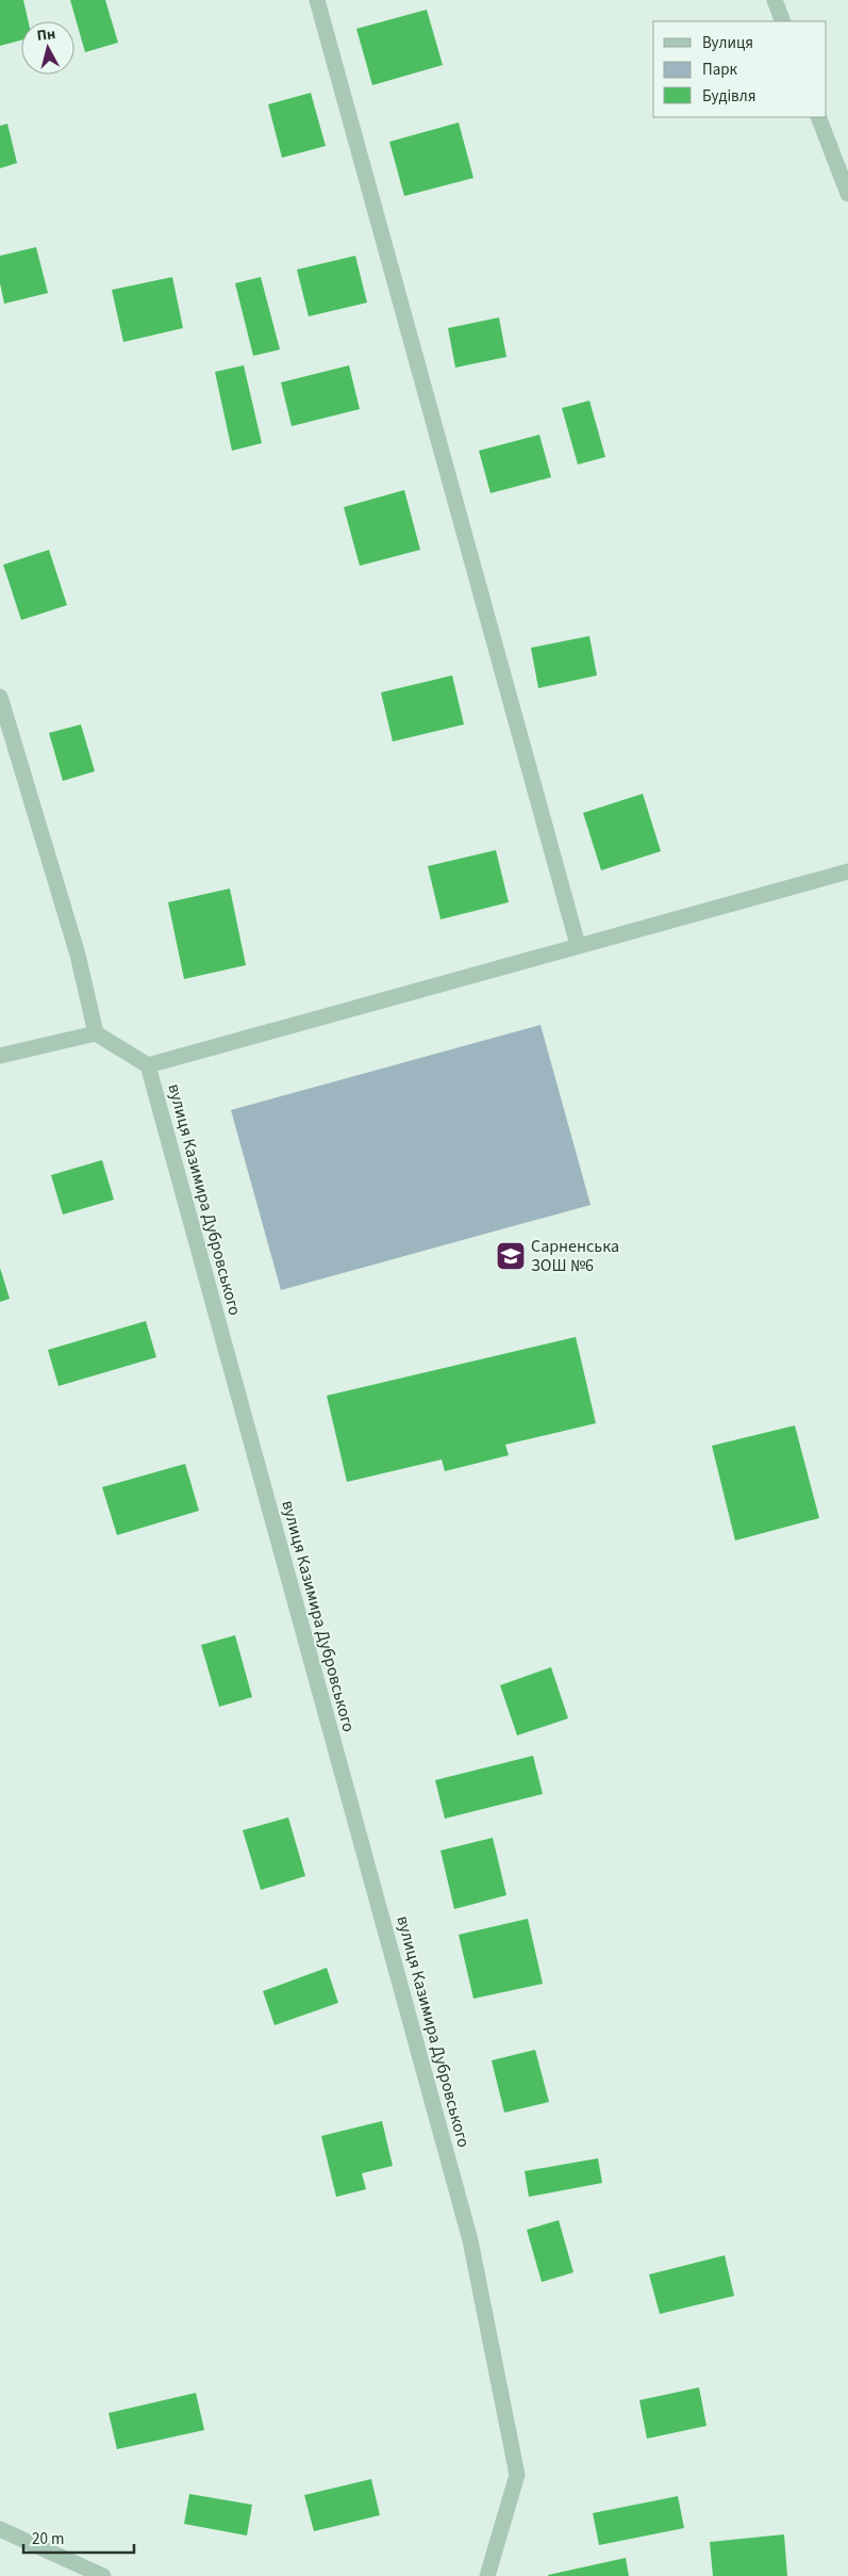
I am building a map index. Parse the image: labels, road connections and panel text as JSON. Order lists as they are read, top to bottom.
{
  "streets": {
    "street": ["вулиця Казимира Дубровського"]
  },
  "places": {
    "school or university": ["Сарненська ЗОШ №6"]
  },
  "legend": ["Вулиця", "Парк", "Будівля"],
  "scale_bar": "20 m",
  "north": "top"
}
